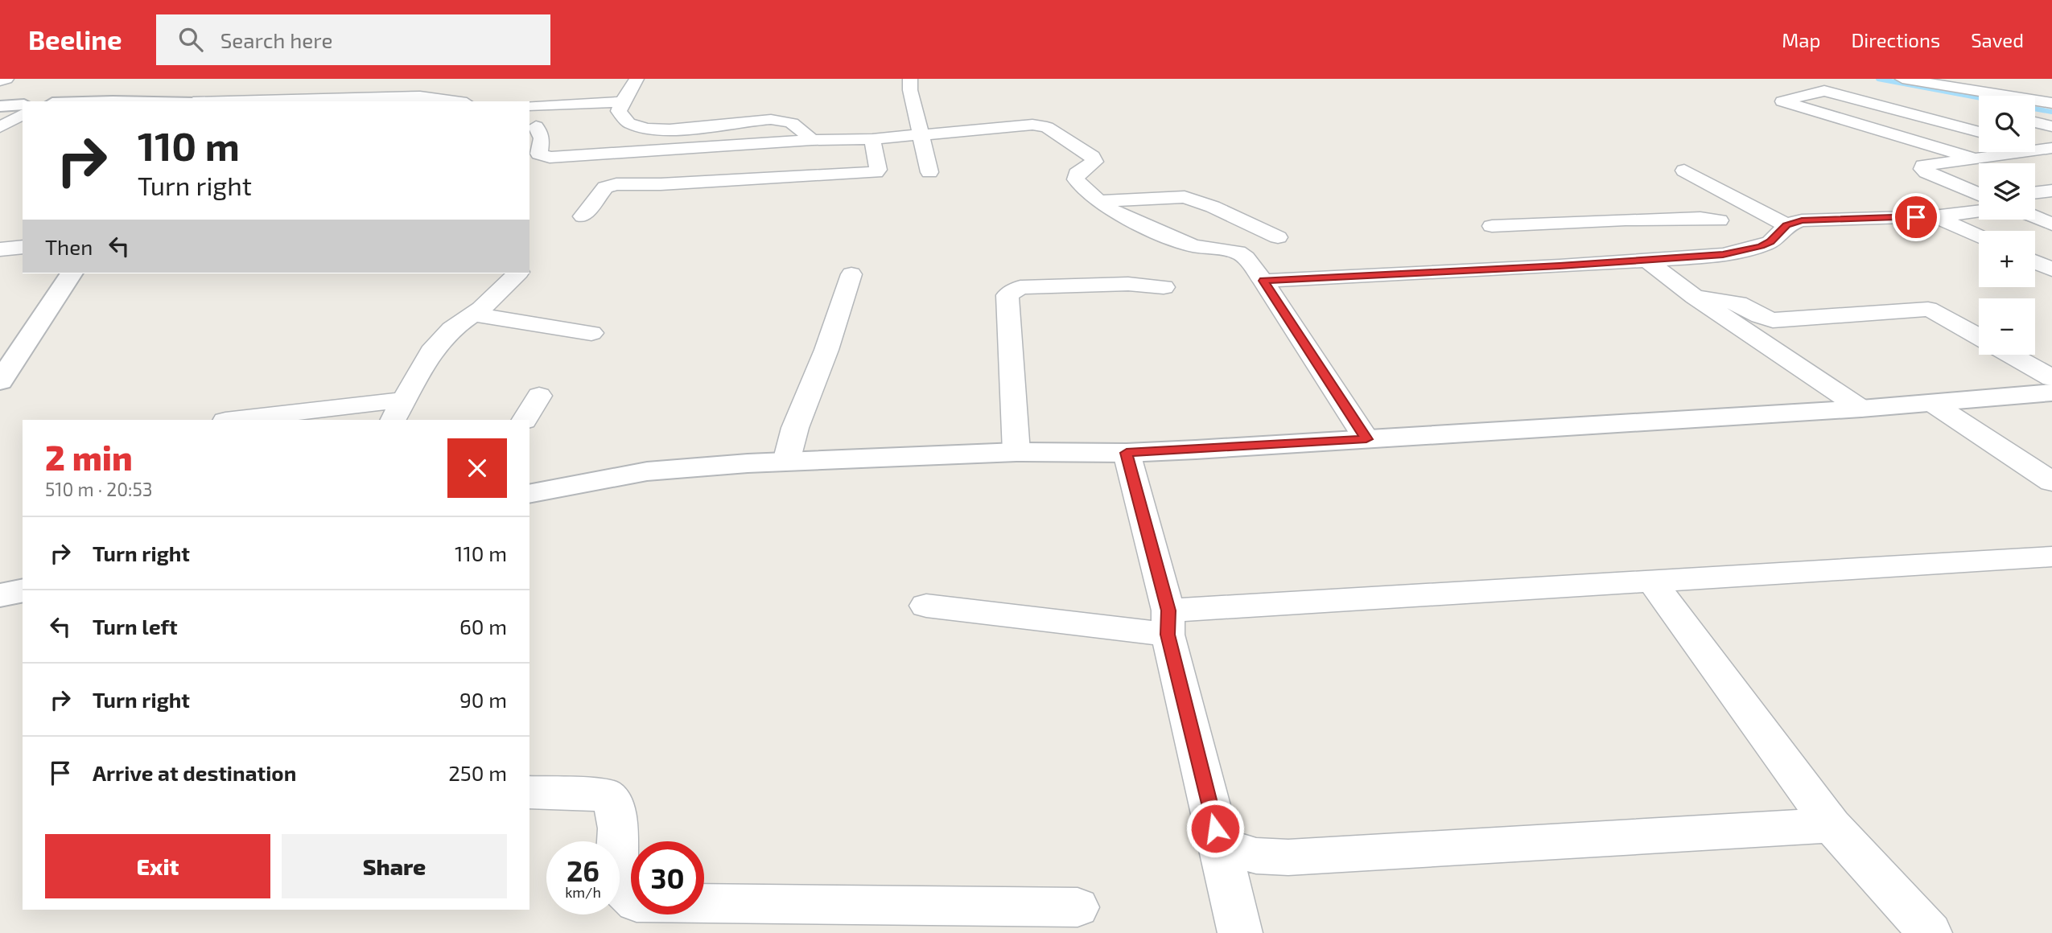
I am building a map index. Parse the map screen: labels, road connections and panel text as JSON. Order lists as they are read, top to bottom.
{
  "page": {
    "header": "Beeline",
    "search": "Search here",
    "nav": ["Map", "Directions", "Saved"],
    "map_buttons": ["+", "−"],
    "turn": ["110 m", "Turn right"],
    "then": "Then",
    "heading": ["2 min", "510 m · 20:53"],
    "list": [
      {
        "name": "Turn right",
        "value": "110 m"
      },
      {
        "name": "Turn left",
        "value": "60 m"
      },
      {
        "name": "Turn right",
        "value": "90 m"
      },
      {
        "name": "Arrive at destination",
        "value": "250 m"
      }
    ],
    "buttons": ["Exit", "Share"],
    "speed": "26 km/h",
    "limit": "30"
  }
}
